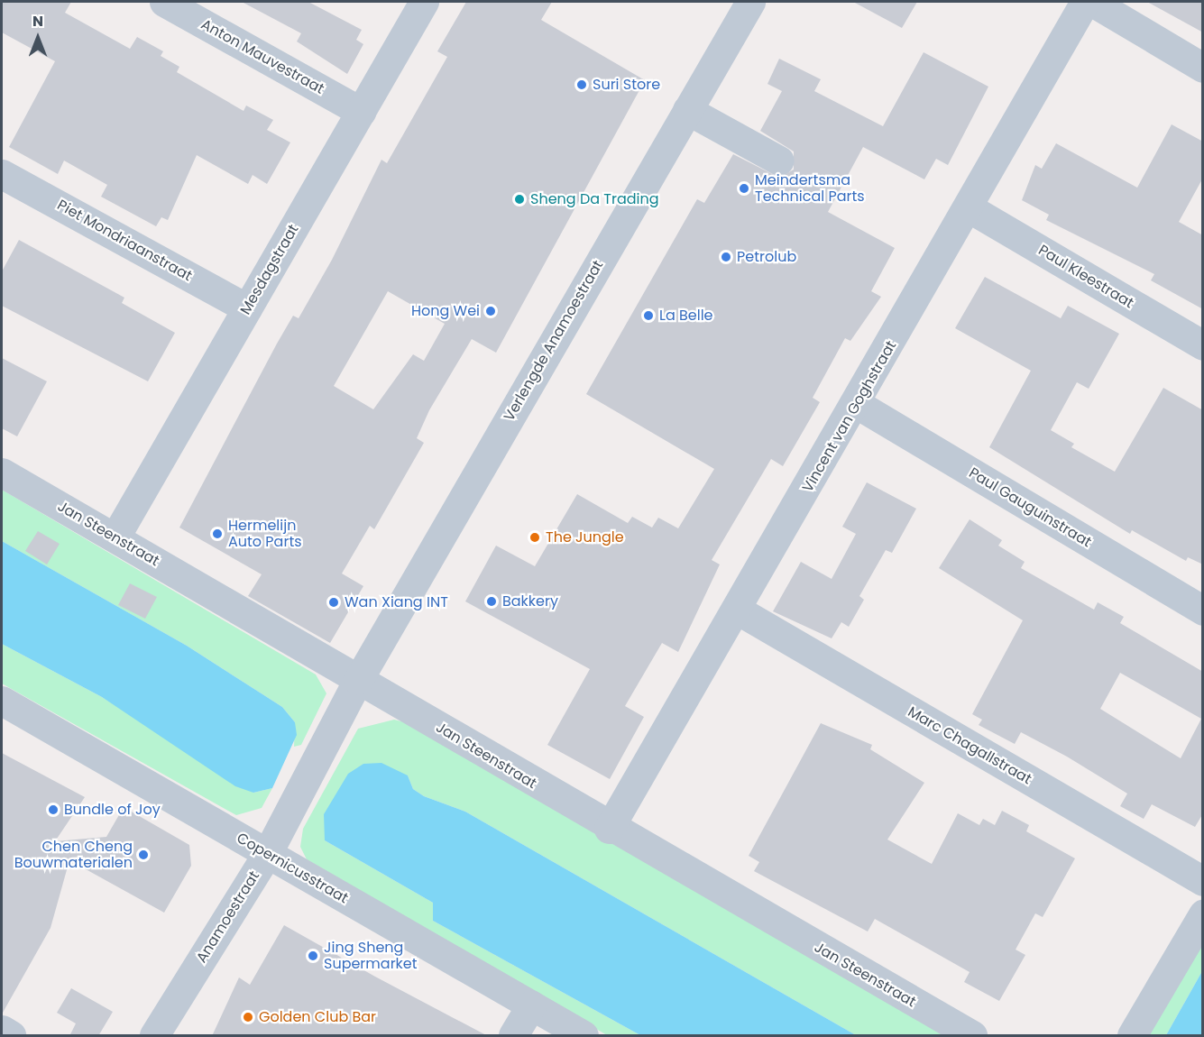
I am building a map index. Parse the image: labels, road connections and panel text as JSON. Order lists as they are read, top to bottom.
{
  "streets": {
    "street": [
      "Anton Mauvestraat",
      "Piet Mondriaanstraat",
      "Mesdagstraat",
      "Paul Kleestraat",
      "Verlengde Anamoestraat",
      "Vincent van Goghstraat",
      "Paul Gauguinstraat",
      "Jan Steenstraat",
      "Marc Chagallstraat",
      "Copernicusstraat",
      "Anamoestraat"
    ]
  },
  "crossings": [
    ["Anton Mauvestraat", "Mesdagstraat"],
    ["Piet Mondriaanstraat", "Mesdagstraat"],
    ["Mesdagstraat", "Jan Steenstraat"],
    ["Paul Kleestraat", "Vincent van Goghstraat"],
    ["Verlengde Anamoestraat", "Jan Steenstraat"],
    ["Verlengde Anamoestraat", "Anamoestraat"],
    ["Vincent van Goghstraat", "Paul Gauguinstraat"],
    ["Vincent van Goghstraat", "Jan Steenstraat"],
    ["Vincent van Goghstraat", "Marc Chagallstraat"],
    ["Jan Steenstraat", "Anamoestraat"],
    ["Copernicusstraat", "Anamoestraat"]
  ],
  "places": [
    "Suri Store",
    "Meindertsma Technical Parts",
    "Sheng Da Trading",
    "Petrolub",
    "Hong Wei",
    "La Belle",
    "Hermelijn Auto Parts",
    "The Jungle",
    "Bakkery",
    "Wan Xiang INT",
    "Bundle of Joy",
    "Chen Cheng Bouwmaterialen",
    "Jing Sheng Supermarket",
    "Golden Club Bar"
  ],
  "north": "top"
}
